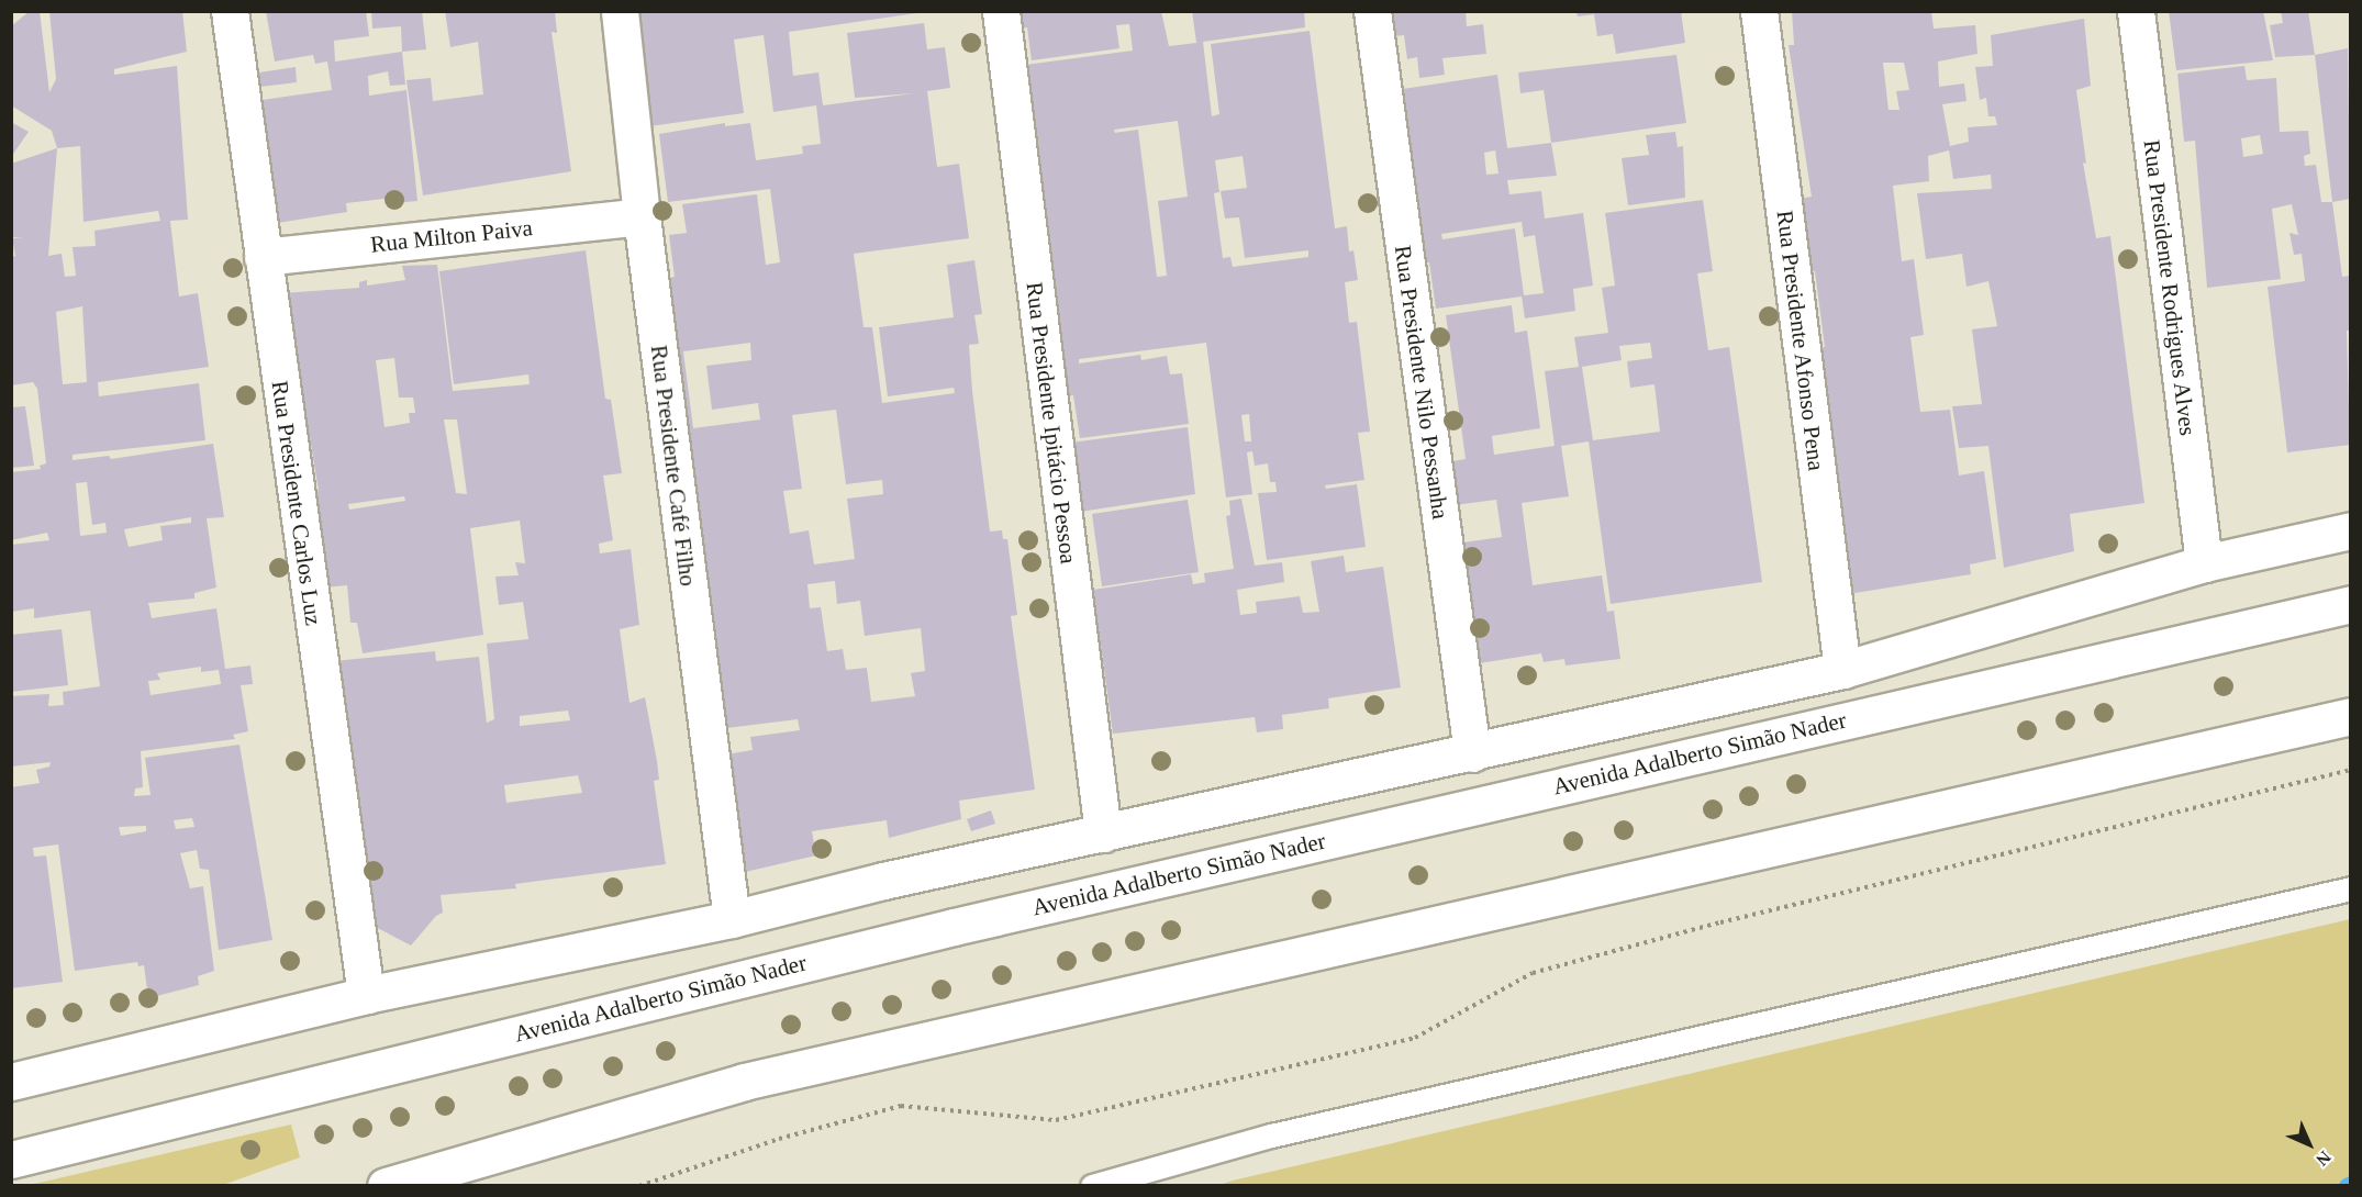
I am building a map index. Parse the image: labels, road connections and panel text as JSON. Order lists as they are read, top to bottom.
{
  "streets": {
    "street": [
      "Rua Milton Paiva",
      "Rua Presidente Rodrigues Alves",
      "Rua Presidente Afonso Pena",
      "Rua Presidente Nilo Pessanha",
      "Rua Presidente Ipitácio Pessoa",
      "Rua Presidente Café Filho",
      "Rua Presidente Carlos Luz",
      "Avenida Adalberto Simão Nader"
    ]
  },
  "crossings": [
    ["Rua Milton Paiva", "Rua Presidente Café Filho"],
    ["Rua Milton Paiva", "Rua Presidente Carlos Luz"]
  ],
  "north": "bottom right"
}
